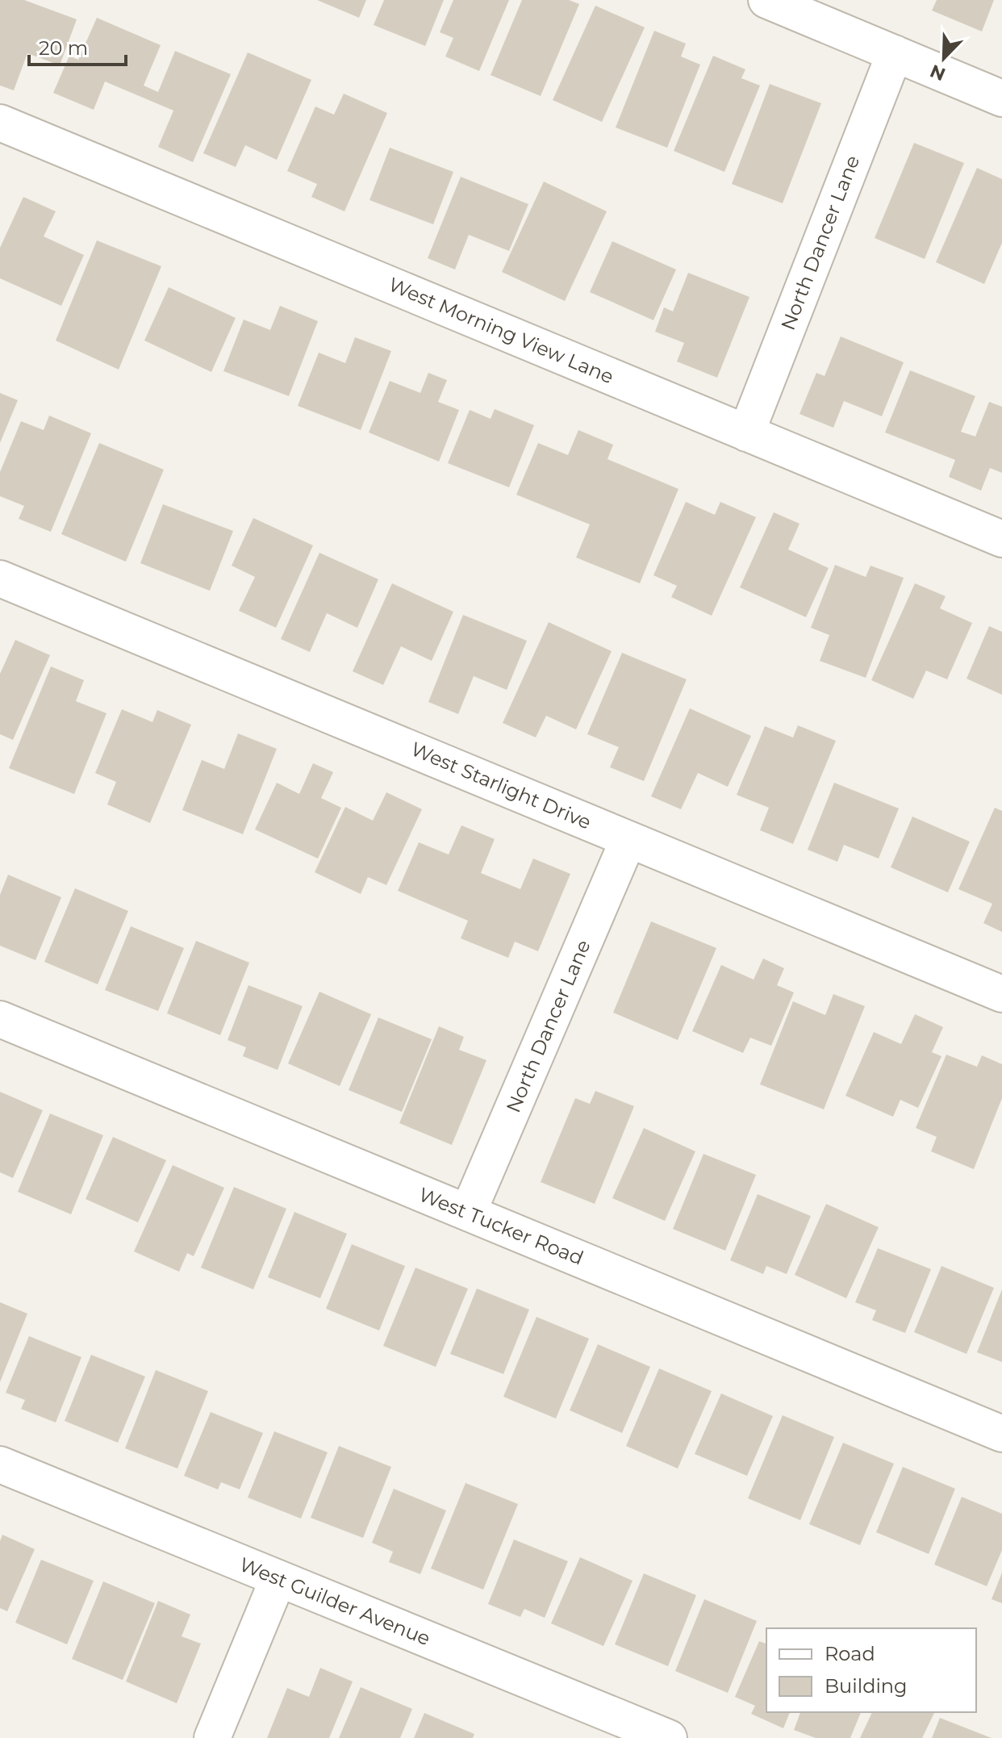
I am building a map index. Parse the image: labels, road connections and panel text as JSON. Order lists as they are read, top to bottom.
{
  "streets": {
    "street": [
      "North Dancer Lane",
      "West Morning View Lane",
      "West Starlight Drive",
      "West Tucker Road",
      "West Guilder Avenue"
    ]
  },
  "crossings": [
    ["North Dancer Lane", "West Morning View Lane"],
    ["North Dancer Lane", "West Starlight Drive"],
    ["North Dancer Lane", "West Tucker Road"]
  ],
  "legend": ["Road", "Building"],
  "scale_bar": "20 m",
  "north": "bottom left"
}
